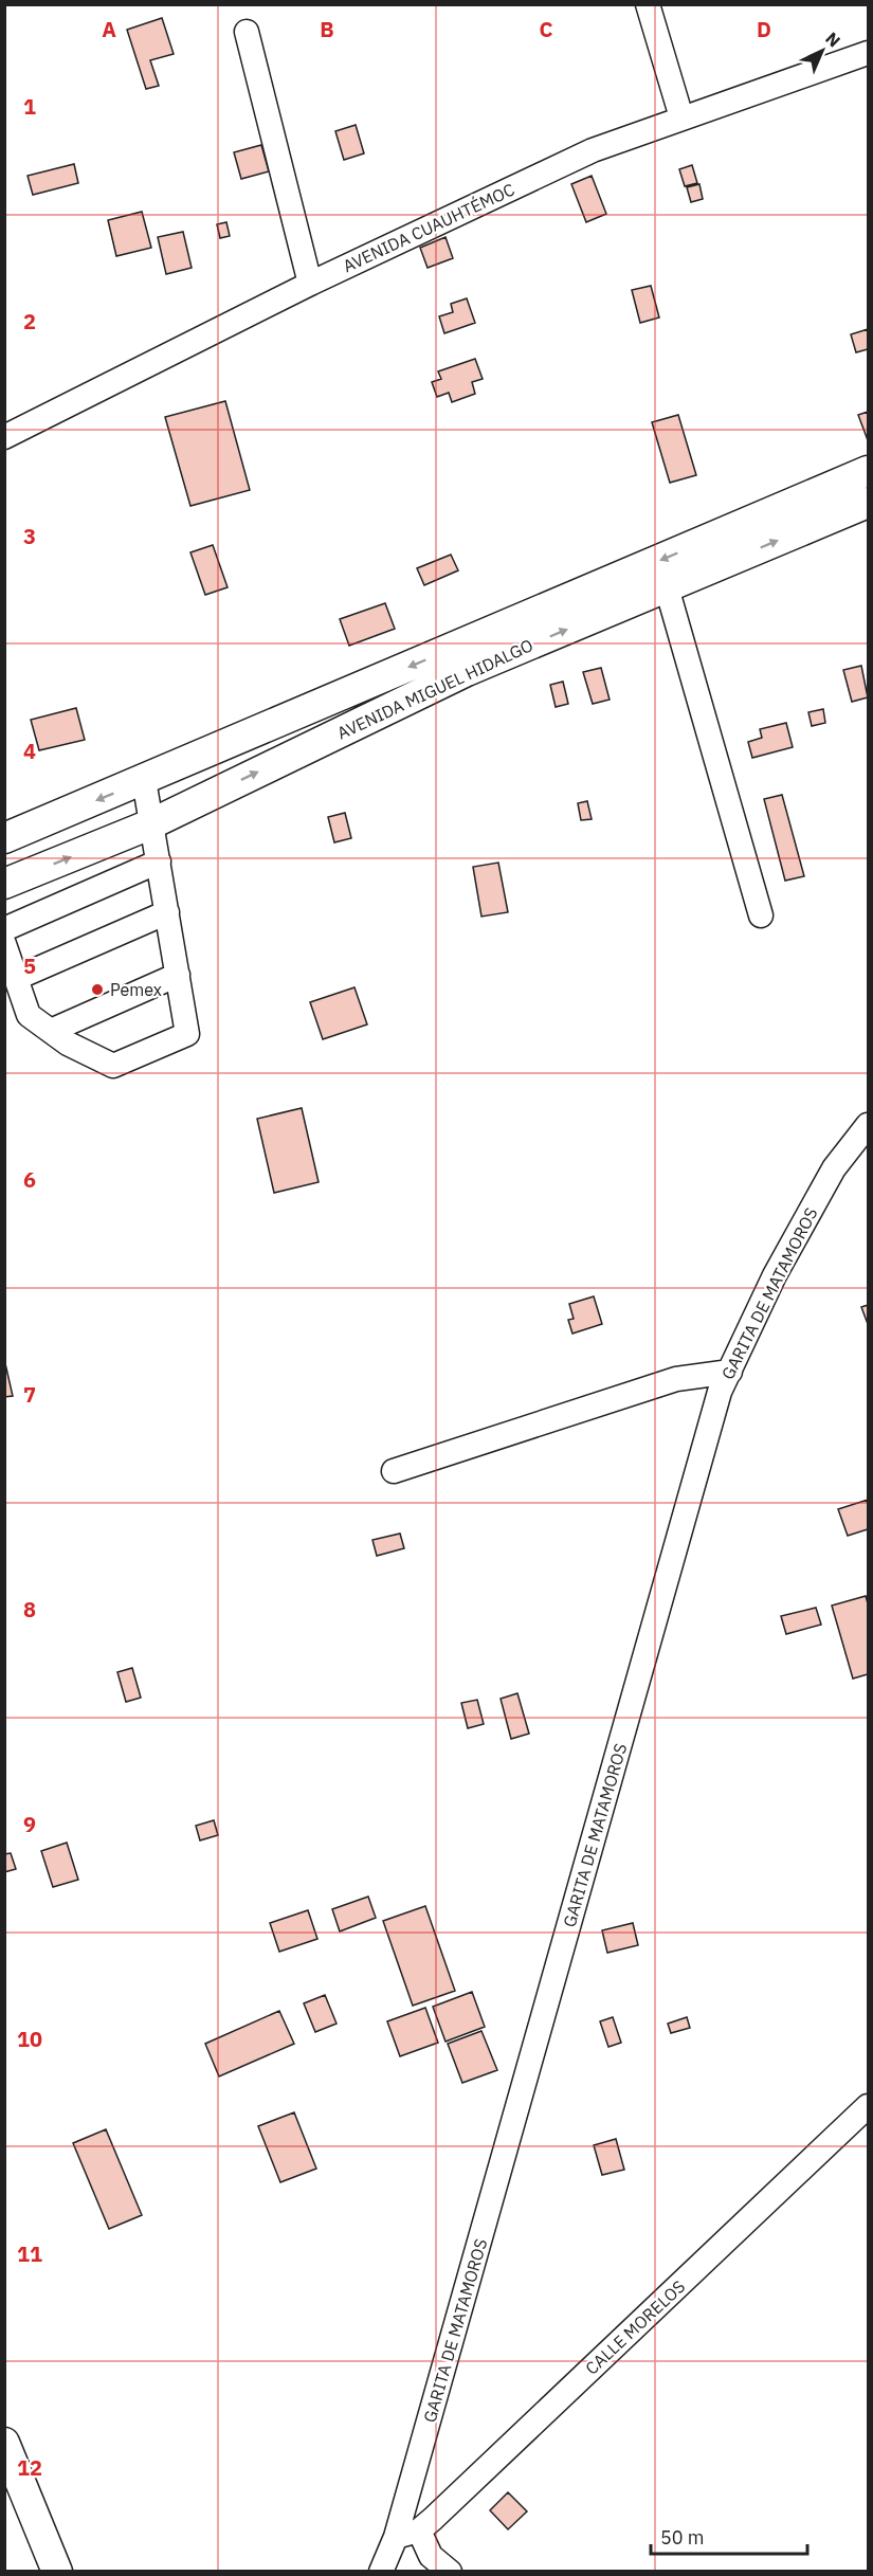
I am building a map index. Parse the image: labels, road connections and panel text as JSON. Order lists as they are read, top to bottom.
{
  "streets": {
    "main road": ["AVENIDA MIGUEL HIDALGO"],
    "street": ["AVENIDA CUAUHTÉMOC", "GARITA DE MATAMOROS", "CALLE MORELOS"]
  },
  "crossings": [
    ["GARITA DE MATAMOROS", "CALLE MORELOS"]
  ],
  "places": ["Pemex"],
  "scale_bar": "50 m",
  "north": "top right",
  "grid": {
    "columns": [
      "A",
      "B",
      "C",
      "D"
    ],
    "rows": [
      "1",
      "2",
      "3",
      "4",
      "5",
      "6",
      "7",
      "8",
      "9",
      "10",
      "11",
      "12"
    ]
  }
}
